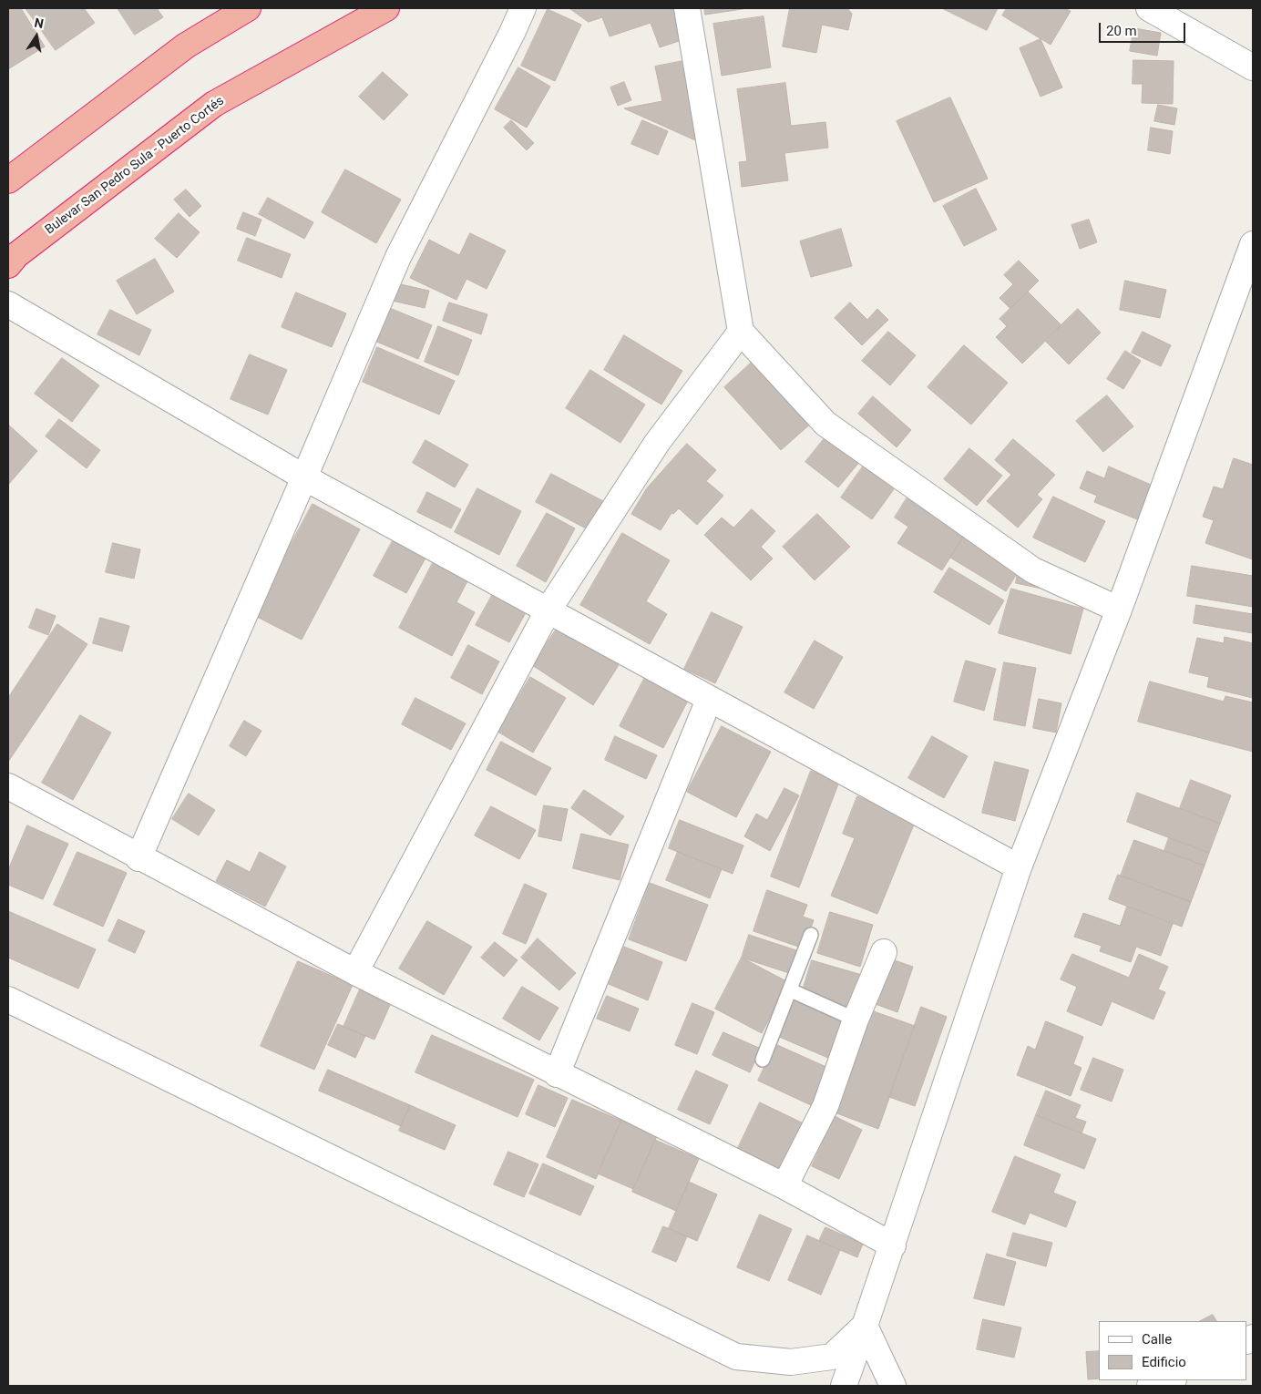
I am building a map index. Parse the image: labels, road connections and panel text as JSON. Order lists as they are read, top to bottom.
{
  "streets": {
    "highway": ["Bulevar San Pedro Sula - Puerto Cortés"]
  },
  "legend": ["Calle", "Edificio"],
  "scale_bar": "20 m",
  "north": "top"
}
